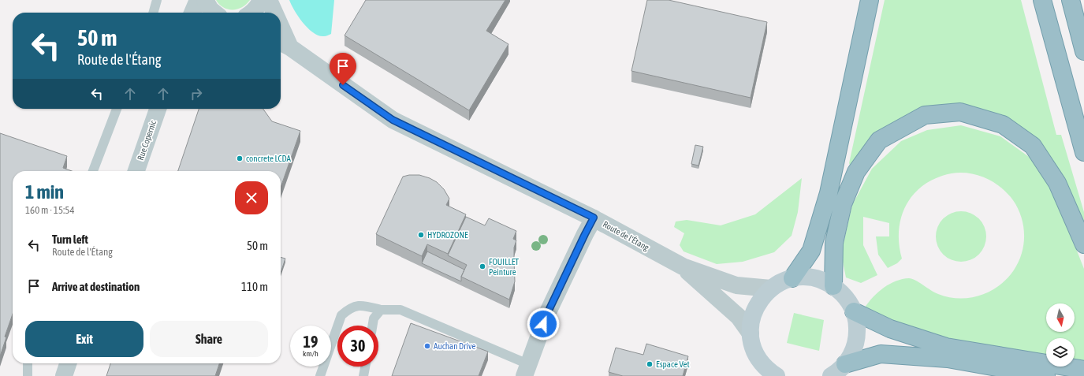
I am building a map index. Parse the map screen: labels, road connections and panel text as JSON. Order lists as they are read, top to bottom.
{
  "streets": {
    "street": ["Rue Copernic", "Route de l'Étang"]
  },
  "places": [
    "concrete LCDA",
    "HYDROZONE",
    "FOUILLET Peinture",
    "Auchan Drive",
    "Espace Vet"
  ],
  "north": "bottom",
  "page": {
    "turn": ["50 m", "Route de l'Étang"],
    "heading": ["1 min", "160 m · 15:54"],
    "list": [
      {
        "name": "Turn left",
        "note": "Route de l'Étang",
        "value": "50 m"
      },
      {
        "name": "Arrive at destination",
        "value": "110 m"
      }
    ],
    "buttons": ["Exit", "Share"],
    "speed": "19 km/h",
    "limit": "30"
  }
}
